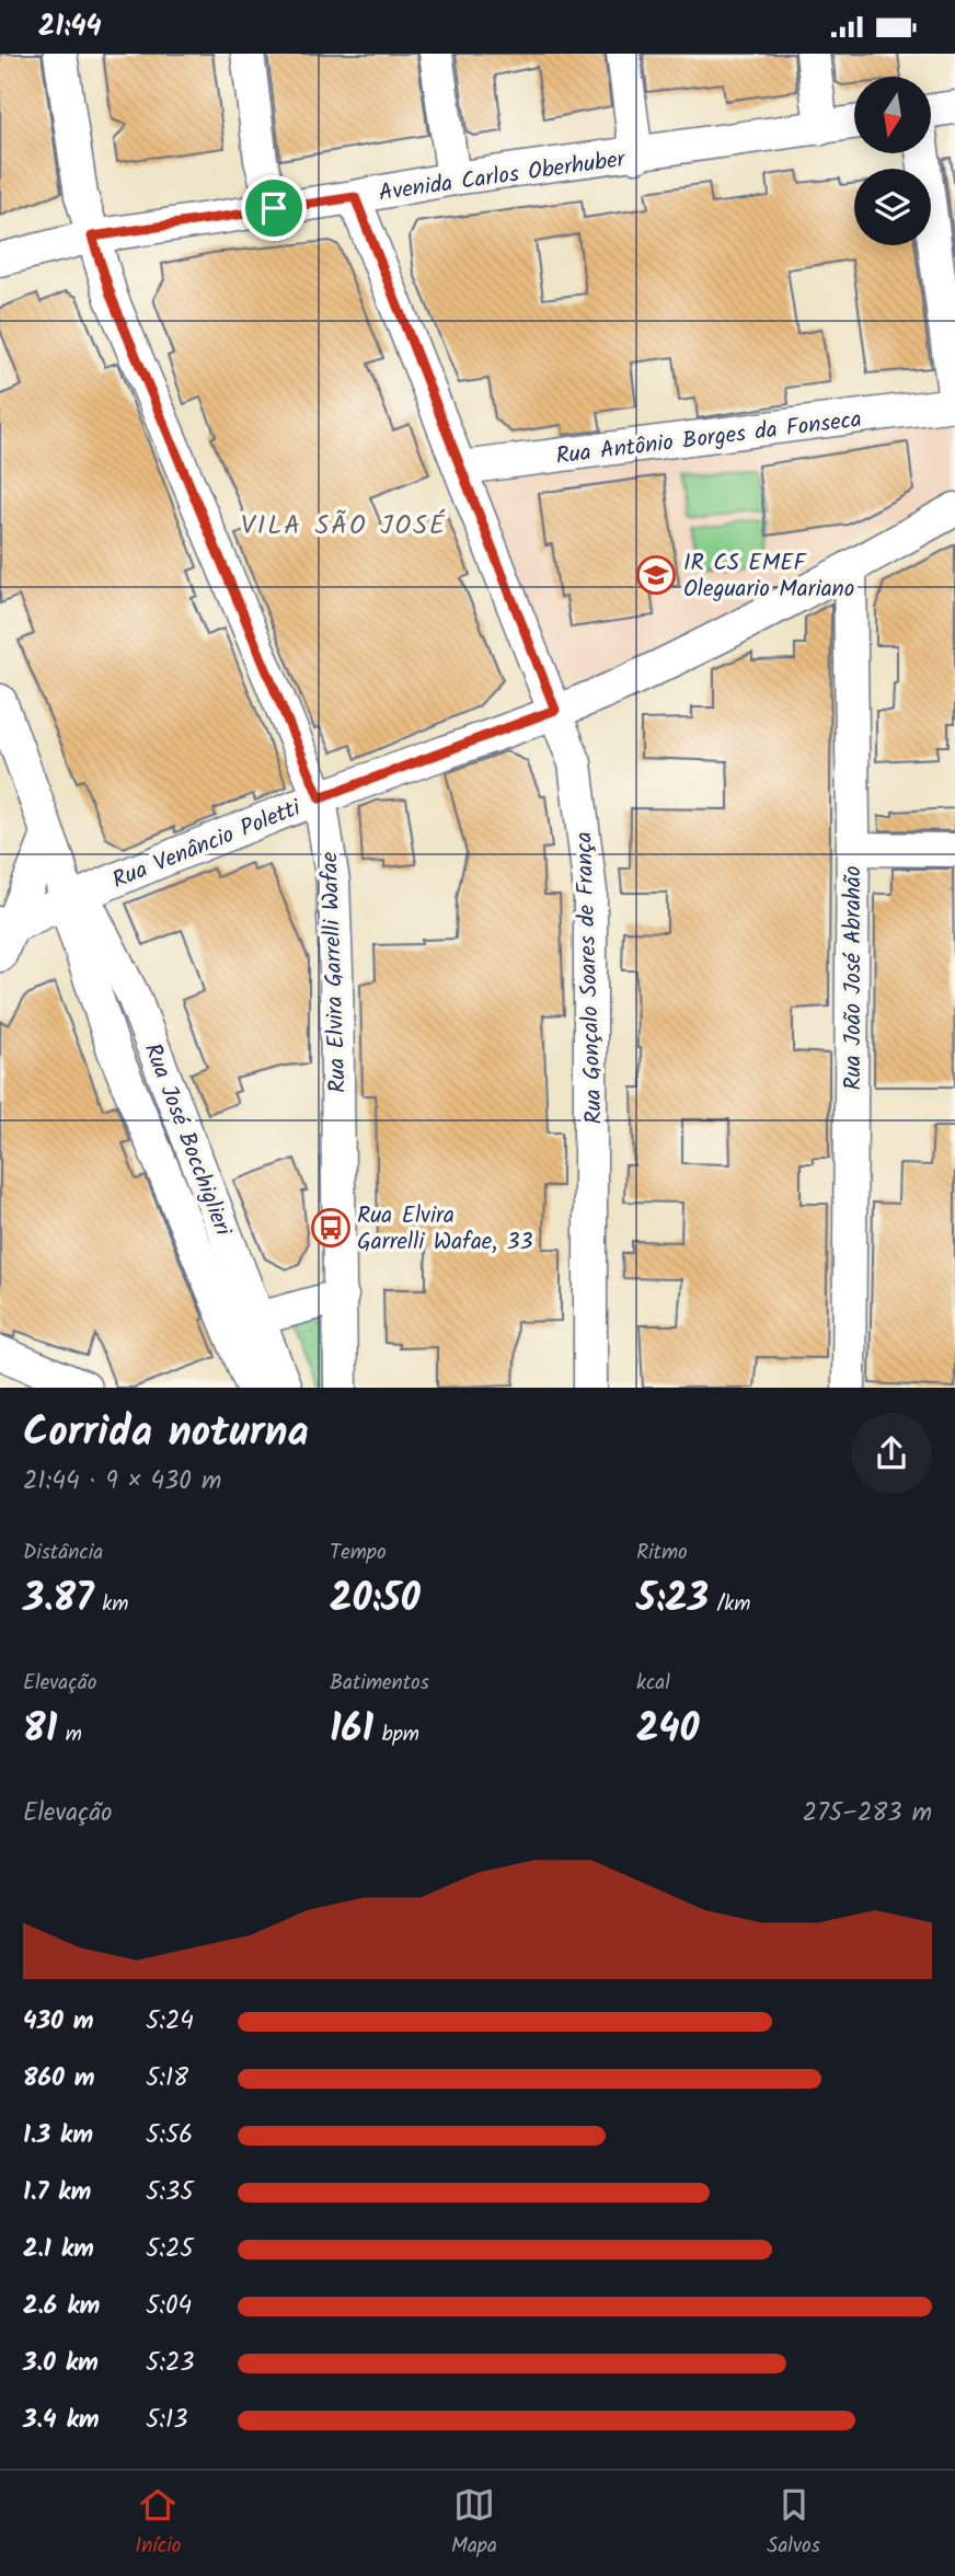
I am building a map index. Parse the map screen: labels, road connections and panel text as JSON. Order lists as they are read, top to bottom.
{
  "streets": {
    "street": [
      "Avenida Carlos Oberhuber",
      "Rua Antônio Borges da Fonseca",
      "Rua Venâncio Poletti",
      "Rua Elvira Garrelli Wafae",
      "Rua Gonçalo Soares de França",
      "Rua João José Abrahão",
      "Rua José Bocchiglieri"
    ]
  },
  "crossings": [
    ["Avenida Carlos Oberhuber", "Rua Elvira Garrelli Wafae"],
    ["Avenida Carlos Oberhuber", "Rua Gonçalo Soares de França"],
    ["Rua Antônio Borges da Fonseca", "Rua Gonçalo Soares de França"],
    ["Rua Venâncio Poletti", "Rua Elvira Garrelli Wafae"],
    ["Rua Venâncio Poletti", "Rua Gonçalo Soares de França"],
    ["Rua Venâncio Poletti", "Rua João José Abrahão"],
    ["Rua Venâncio Poletti", "Rua José Bocchiglieri"]
  ],
  "districts": ["VILA SÃO JOSÉ"],
  "places": {
    "school or university": ["IR CS EMEF Oleguario Mariano"],
    "bus stop": ["Rua Elvira Garrelli Wafae, 33"]
  },
  "north": "bottom",
  "page": {
    "status": "21:44",
    "heading": ["Corrida noturna", "21:44 · 9 × 430 m"],
    "stats": [
      ["Distância", "3.87 km"],
      ["Tempo", "20:50"],
      ["Ritmo", "5:23 /km"],
      ["Elevação", "81 m"],
      ["Batimentos", "161 bpm"],
      ["kcal", "240"]
    ],
    "chart": ["Elevação", "275–283 m"],
    "list": [
      {
        "name": "430 m",
        "note": "5:24"
      },
      {
        "name": "860 m",
        "note": "5:18"
      },
      {
        "name": "1.3 km",
        "note": "5:56"
      },
      {
        "name": "1.7 km",
        "note": "5:35"
      },
      {
        "name": "2.1 km",
        "note": "5:25"
      },
      {
        "name": "2.6 km",
        "note": "5:04"
      },
      {
        "name": "3.0 km",
        "note": "5:23"
      },
      {
        "name": "3.4 km",
        "note": "5:13"
      }
    ],
    "tabs": ["Início", "Mapa", "Salvos"]
  }
}
